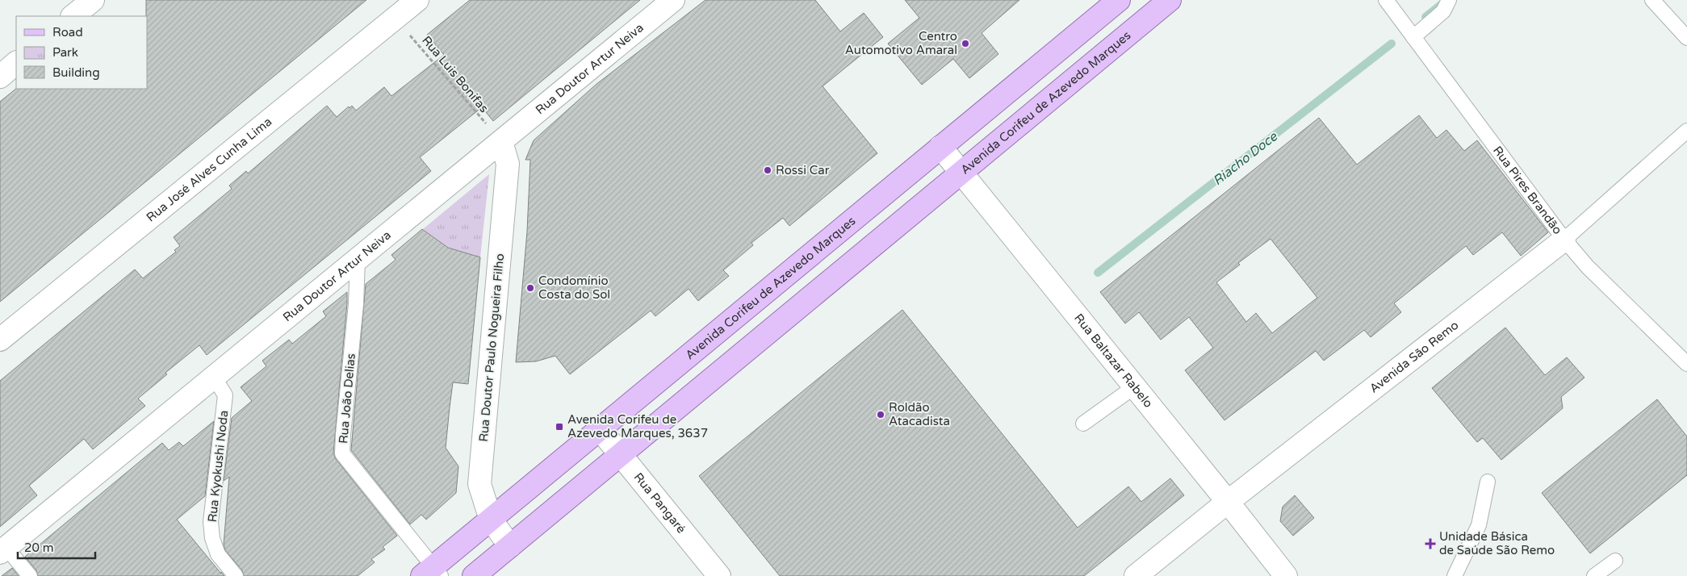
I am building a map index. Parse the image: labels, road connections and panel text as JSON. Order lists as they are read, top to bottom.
{
  "streets": {
    "main road": ["Avenida Corifeu de Azevedo Marques"],
    "street": [
      "Rua Doutor Artur Neiva",
      "Rua José Alves Cunha Lima",
      "Rua Doutor Paulo Nogueira Filho",
      "Avenida São Remo",
      "Rua Baltazar Rabelo",
      "Rua Pangaré"
    ],
    "lane": ["Rua Pires Brandão", "Rua João Delias", "Rua Kyokushi Noda"],
    "path": ["Rua Luis Bonifas"]
  },
  "crossings": [
    ["Rua Doutor Artur Neiva", "Rua Luis Bonifas"],
    ["Rua Doutor Artur Neiva", "Rua Doutor Paulo Nogueira Filho"],
    ["Rua Doutor Artur Neiva", "Rua João Delias"],
    ["Rua Doutor Artur Neiva", "Rua Kyokushi Noda"],
    ["Rua Luis Bonifas", "Rua José Alves Cunha Lima"],
    ["Rua Luis Bonifas", "Rua Doutor Paulo Nogueira Filho"],
    ["Avenida Corifeu de Azevedo Marques", "Rua Doutor Paulo Nogueira Filho"],
    ["Avenida Corifeu de Azevedo Marques", "Rua Baltazar Rabelo"],
    ["Avenida Corifeu de Azevedo Marques", "Rua João Delias"],
    ["Avenida Corifeu de Azevedo Marques", "Rua Pangaré"],
    ["Rua Pires Brandão", "Avenida São Remo"],
    ["Avenida São Remo", "Rua Baltazar Rabelo"]
  ],
  "water": ["Riacho Doce"],
  "places": {
    "other": [
      "Centro Automotivo Amaral",
      "Rossi Car",
      "Condomínio Costa do Sol",
      "Roldão Atacadista"
    ],
    "transit": ["Avenida Corifeu de Azevedo Marques, 3637"],
    "health": ["Unidade Básica de Saúde São Remo"]
  },
  "legend": ["Road", "Park", "Building"],
  "scale_bar": "20 m"
}
